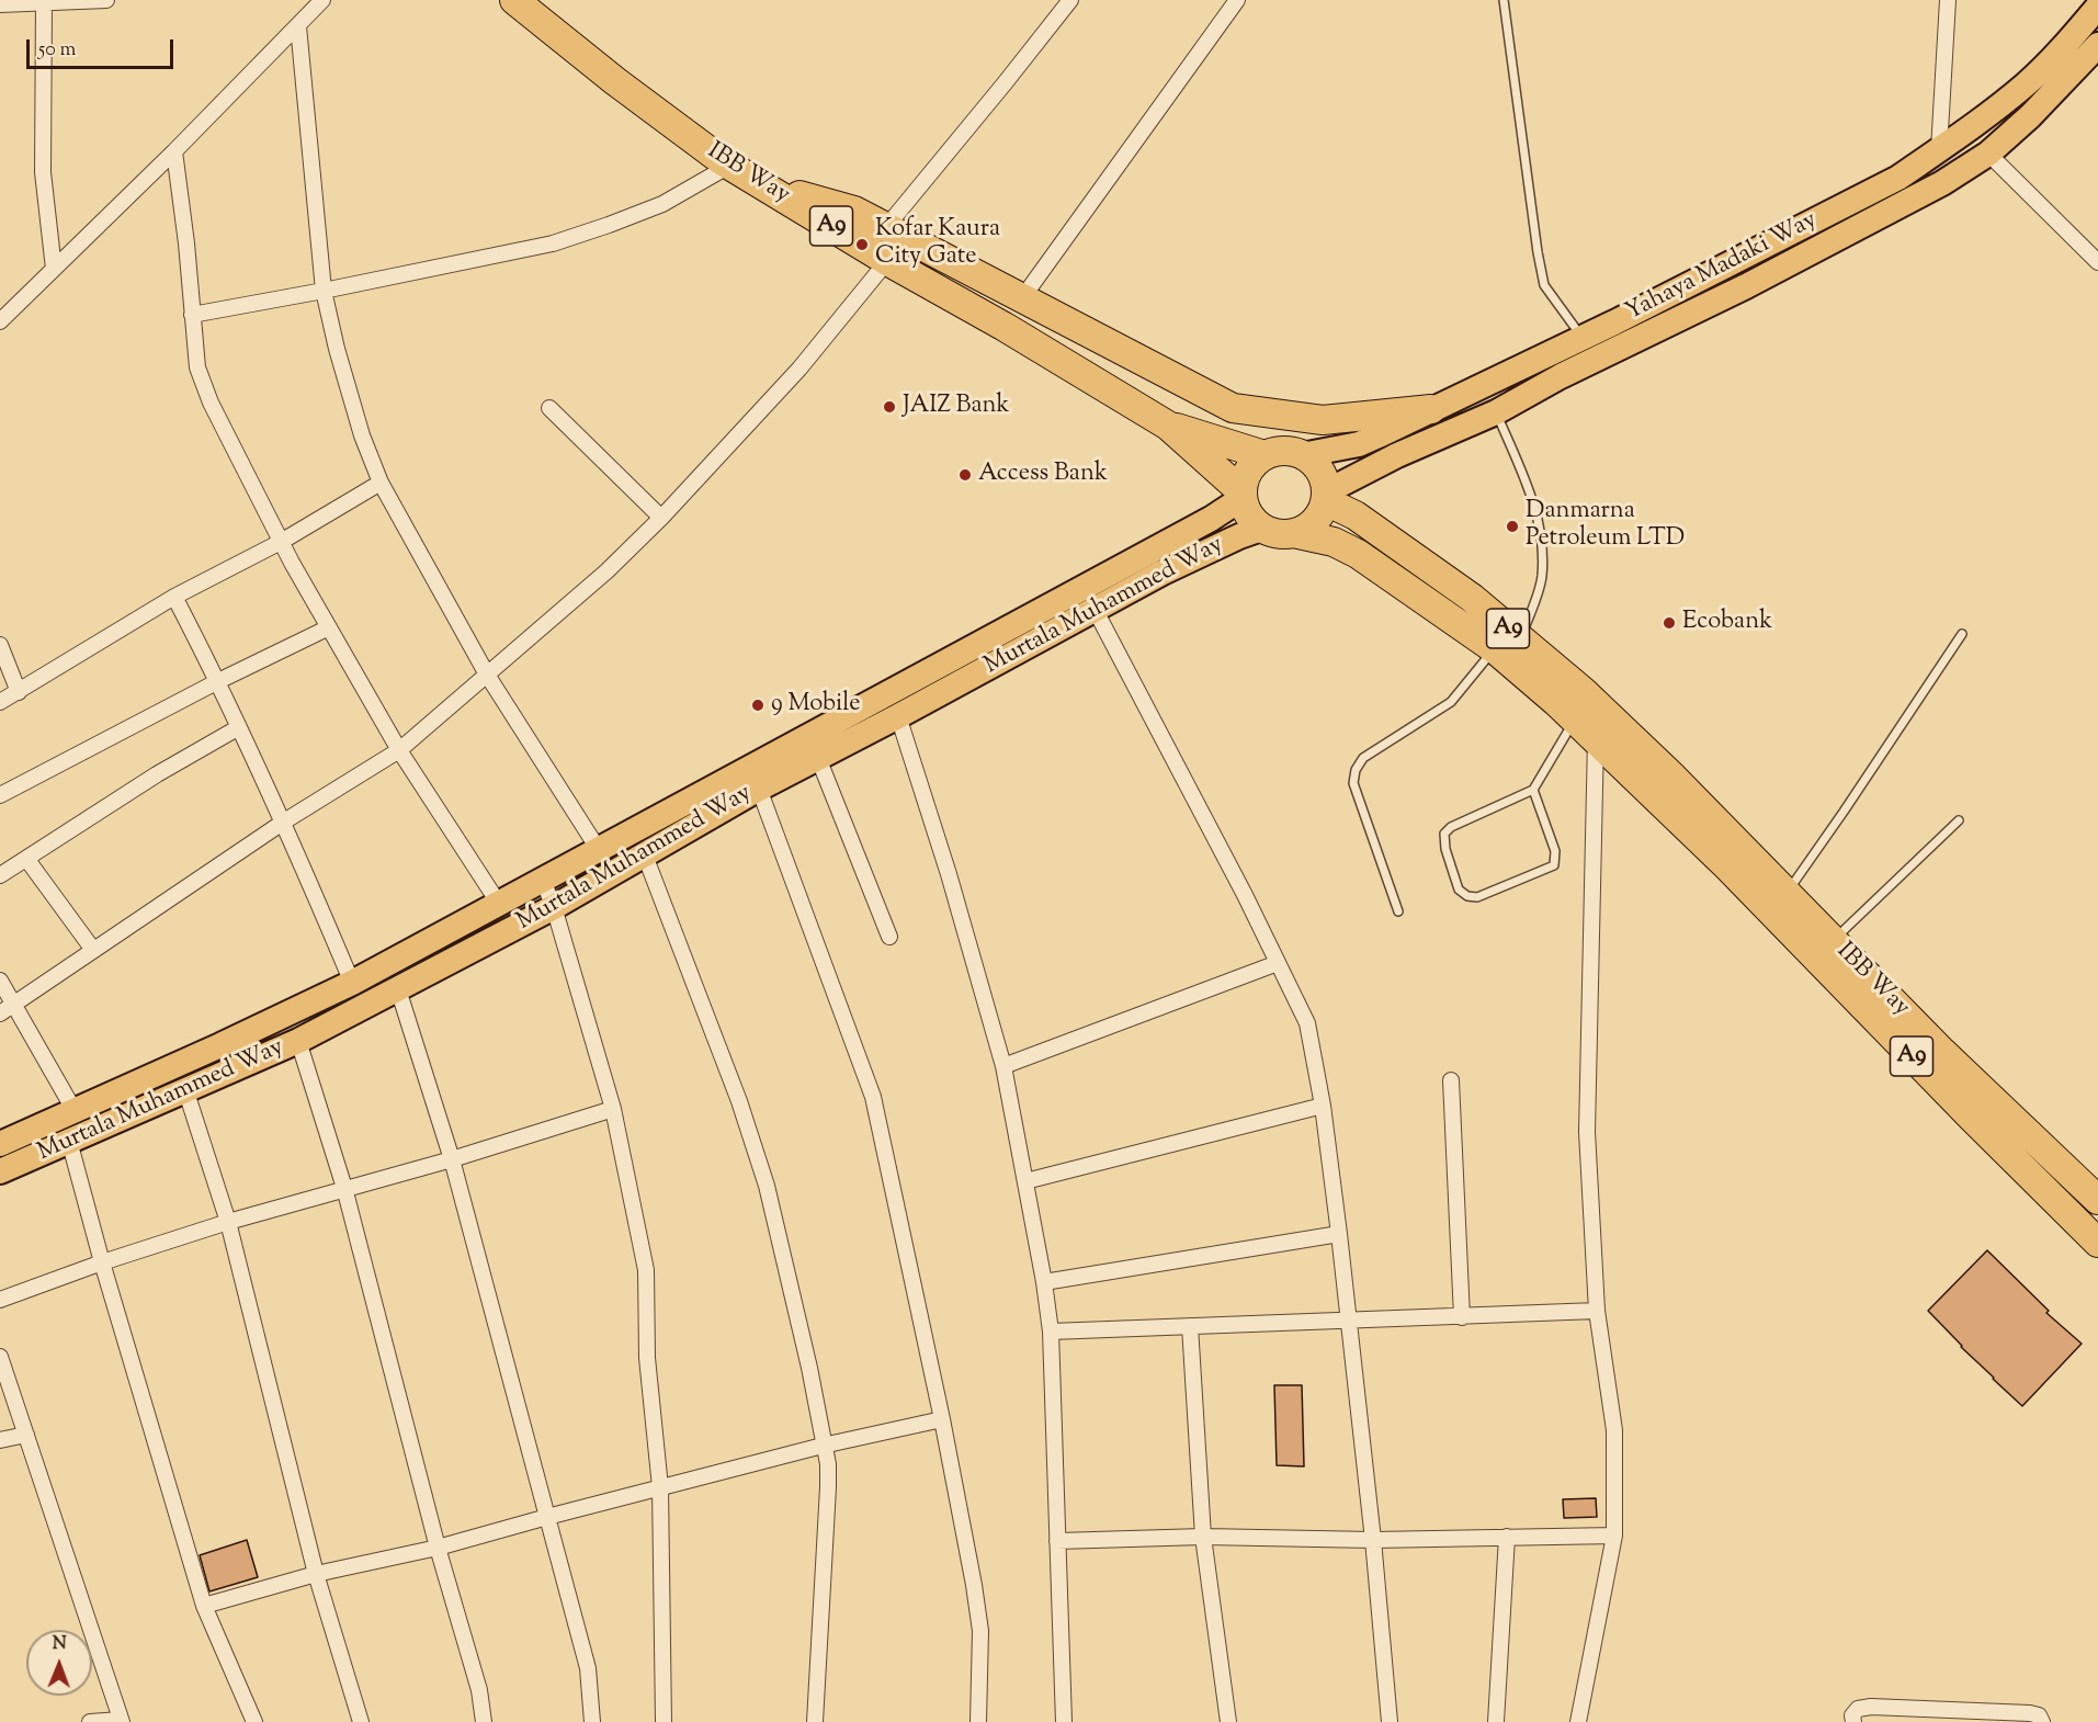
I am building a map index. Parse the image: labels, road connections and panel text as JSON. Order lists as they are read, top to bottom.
{
  "streets": {
    "highway": ["IBB Way", "A9"],
    "main road": ["Yahaya Madaki Way", "Murtala Muhammed Way"]
  },
  "crossings": [
    ["IBB Way", "A9"],
    ["IBB Way", "Yahaya Madaki Way"],
    ["IBB Way", "Murtala Muhammed Way"],
    ["A9", "Yahaya Madaki Way"],
    ["A9", "Murtala Muhammed Way"],
    ["Yahaya Madaki Way", "Murtala Muhammed Way"]
  ],
  "places": [
    "Kofar Kaura City Gate",
    "JAIZ Bank",
    "Access Bank",
    "Danmarna Petroleum LTD",
    "Ecobank",
    "9 Mobile"
  ],
  "scale_bar": "50 m",
  "north": "top"
}
